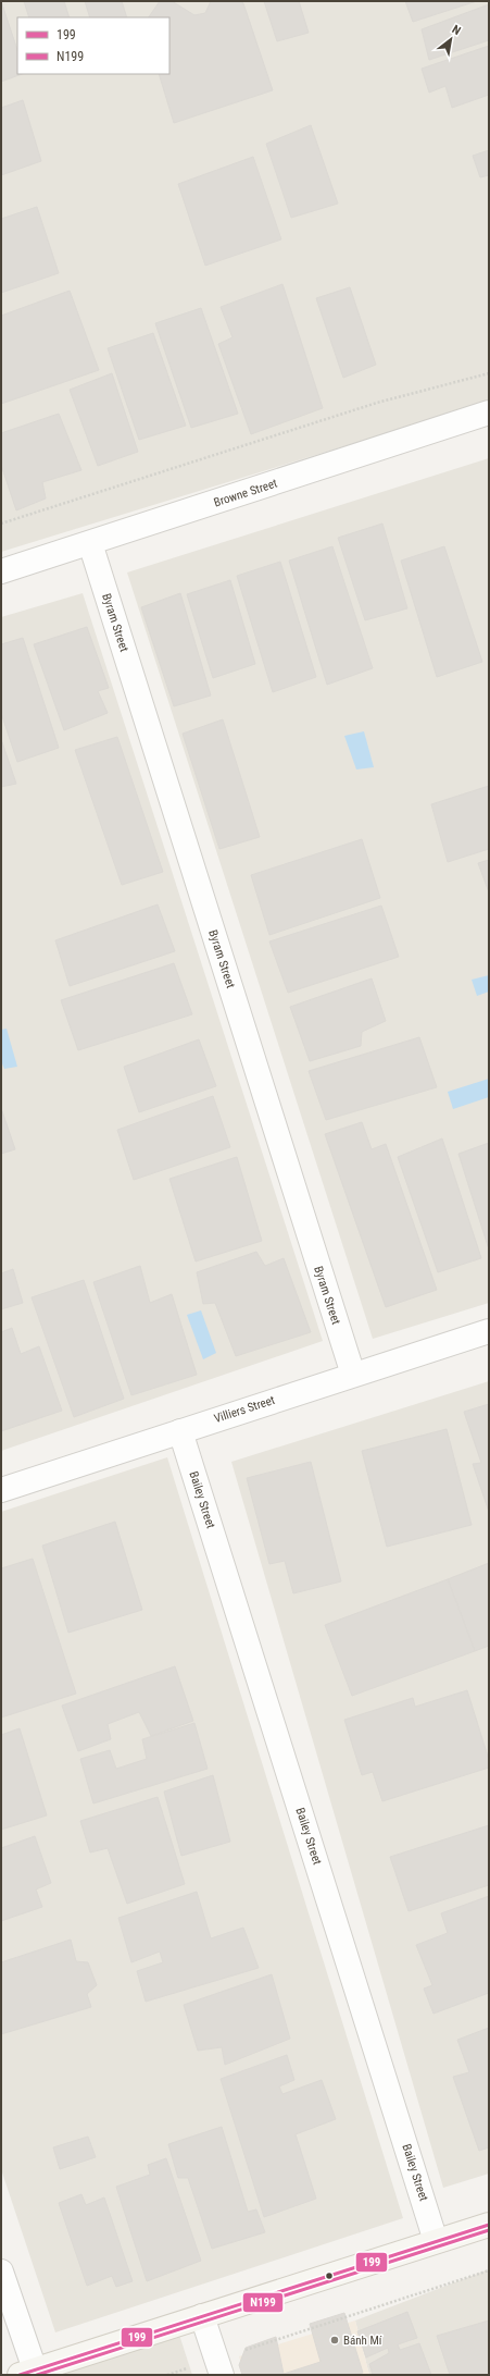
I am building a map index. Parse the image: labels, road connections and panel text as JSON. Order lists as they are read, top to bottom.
{
  "streets": {
    "street": [
      "Browne Street",
      "Byram Street",
      "Villiers Street",
      "Bailey Street"
    ]
  },
  "crossings": [
    ["Browne Street", "Byram Street"],
    ["Byram Street", "Villiers Street"],
    ["Villiers Street", "Bailey Street"]
  ],
  "places": ["Bánh Mí"],
  "lines": ["transit line 199", "transit line N199"],
  "legend": ["199", "N199"],
  "north": "top right"
}
